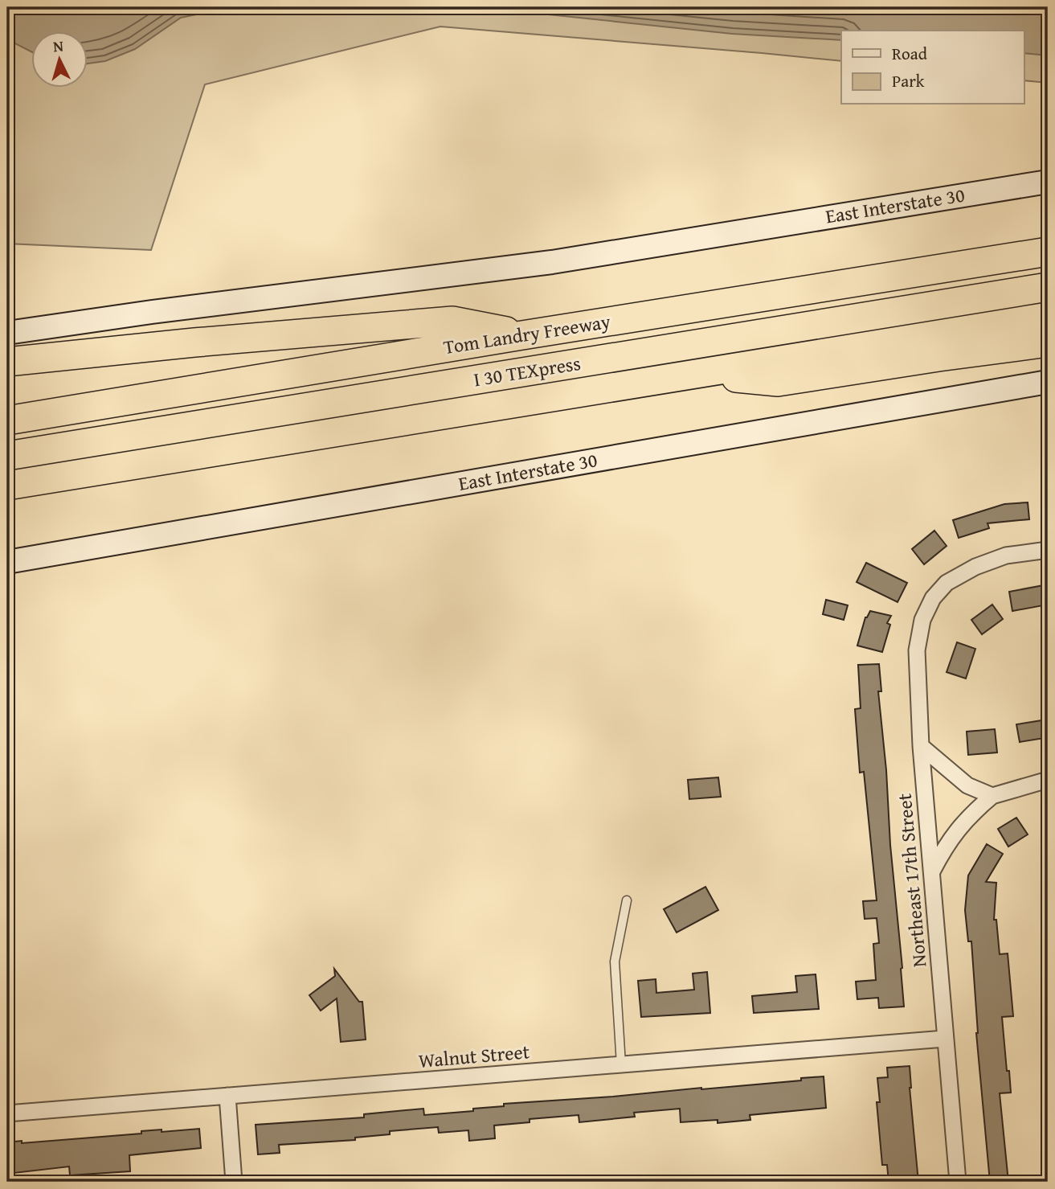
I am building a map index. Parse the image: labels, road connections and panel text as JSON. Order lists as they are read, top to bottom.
{
  "streets": {
    "highway": ["Tom Landry Freeway", "I 30 TEXpress"],
    "main road": ["East Interstate 30"],
    "street": ["Northeast 17th Street", "Walnut Street"]
  },
  "crossings": [
    ["Northeast 17th Street", "Walnut Street"]
  ],
  "legend": ["Road", "Park"],
  "north": "top"
}
